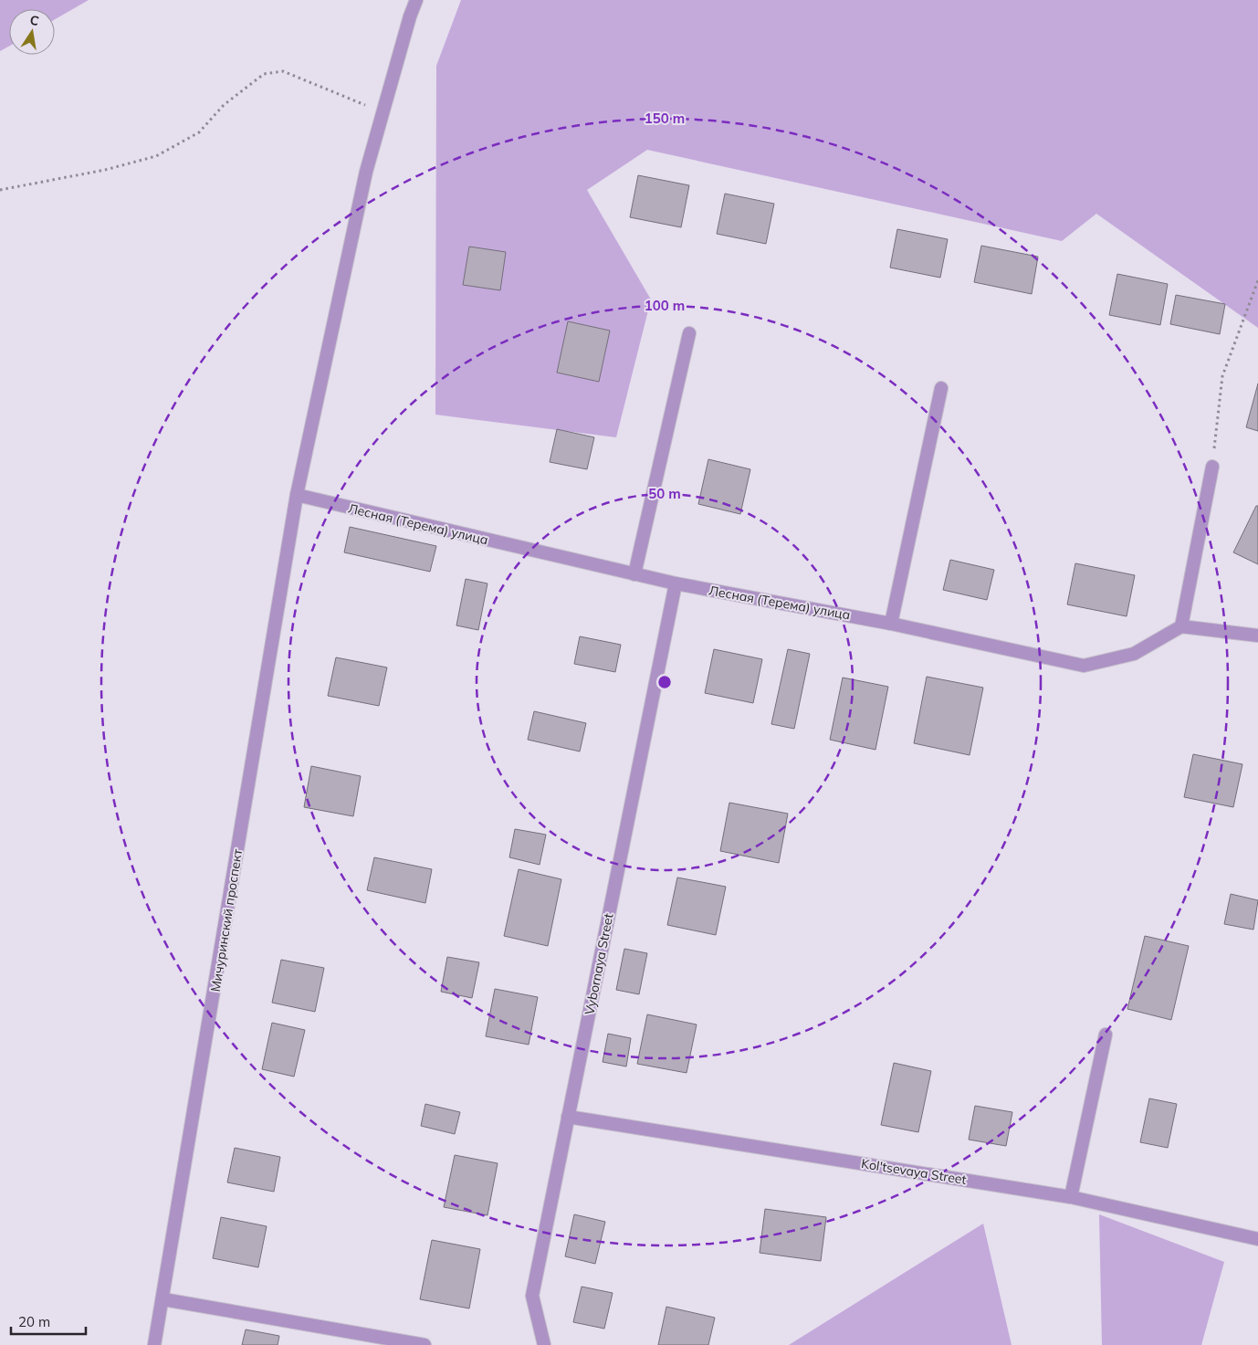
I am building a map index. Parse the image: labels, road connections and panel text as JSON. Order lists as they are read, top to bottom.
{
  "streets": {
    "street": [
      "Лесная (Терема) улица",
      "Мичуринский проспект",
      "Vybornaya Street",
      "Kol'tsevaya Street"
    ]
  },
  "crossings": [
    ["Лесная (Терема) улица", "Мичуринский проспект"],
    ["Лесная (Терема) улица", "Vybornaya Street"],
    ["Vybornaya Street", "Kol'tsevaya Street"]
  ],
  "scale_bar": "20 m",
  "north": "top",
  "rings": ["150 m", "100 m", "50 m"]
}
